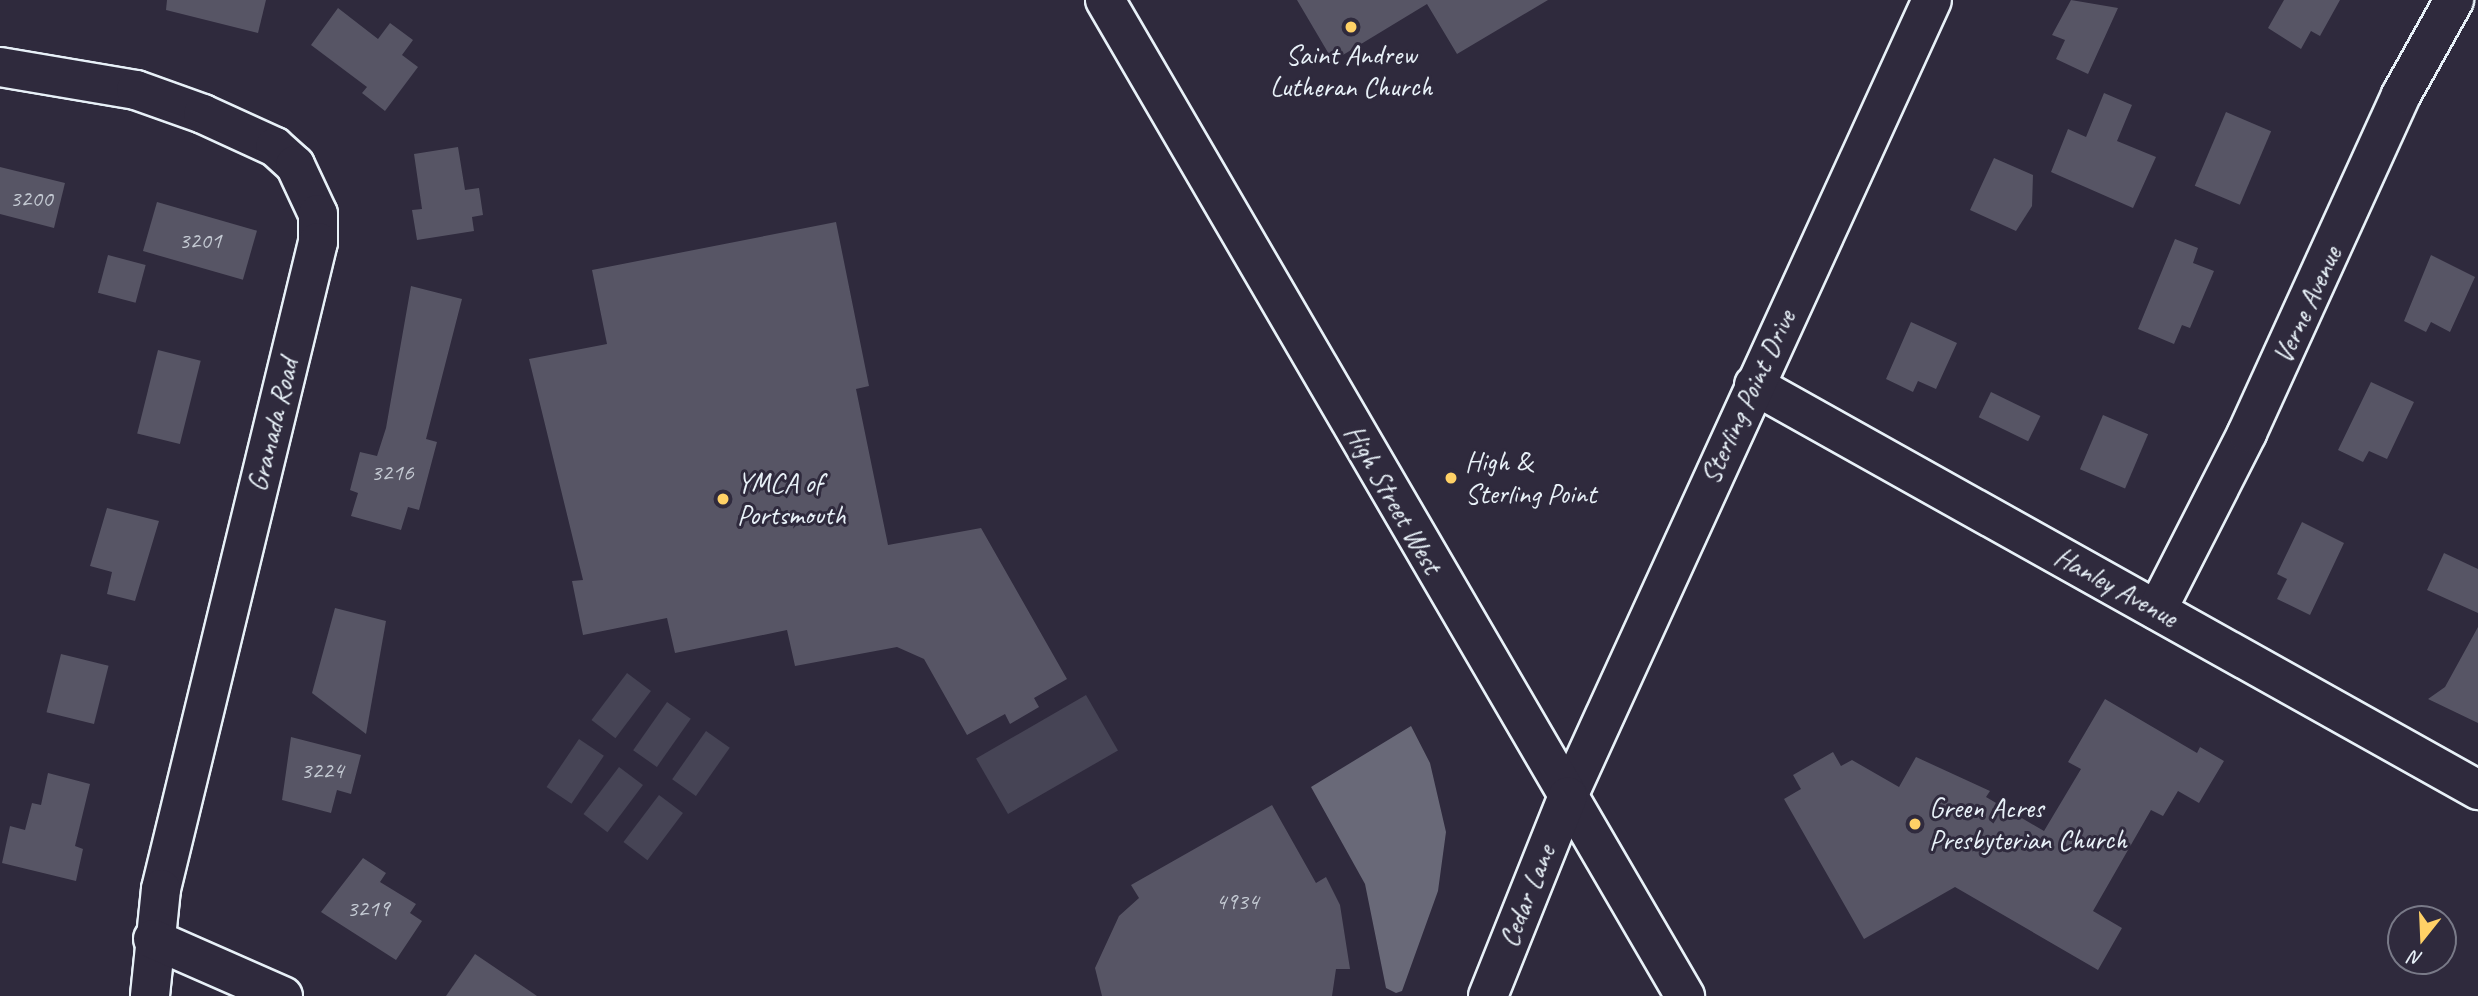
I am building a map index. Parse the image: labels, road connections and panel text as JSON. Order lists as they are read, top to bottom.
{
  "streets": {
    "street": [
      "Verne Avenue",
      "Sterling Point Drive",
      "Granada Road",
      "High Street West",
      "Hanley Avenue",
      "Cedar Lane"
    ]
  },
  "crossings": [
    ["Verne Avenue", "Hanley Avenue"],
    ["Sterling Point Drive", "High Street West"],
    ["Sterling Point Drive", "Hanley Avenue"],
    ["Sterling Point Drive", "Cedar Lane"],
    ["High Street West", "Cedar Lane"]
  ],
  "places": [
    "Saint Andrew Lutheran Church",
    "High & Sterling Point",
    "YMCA of Portsmouth",
    "Green Acres Presbyterian Church"
  ],
  "house_numbers": [
    "3200",
    "3201",
    "3216",
    "3224",
    "4934",
    "3219"
  ],
  "north": "bottom"
}
